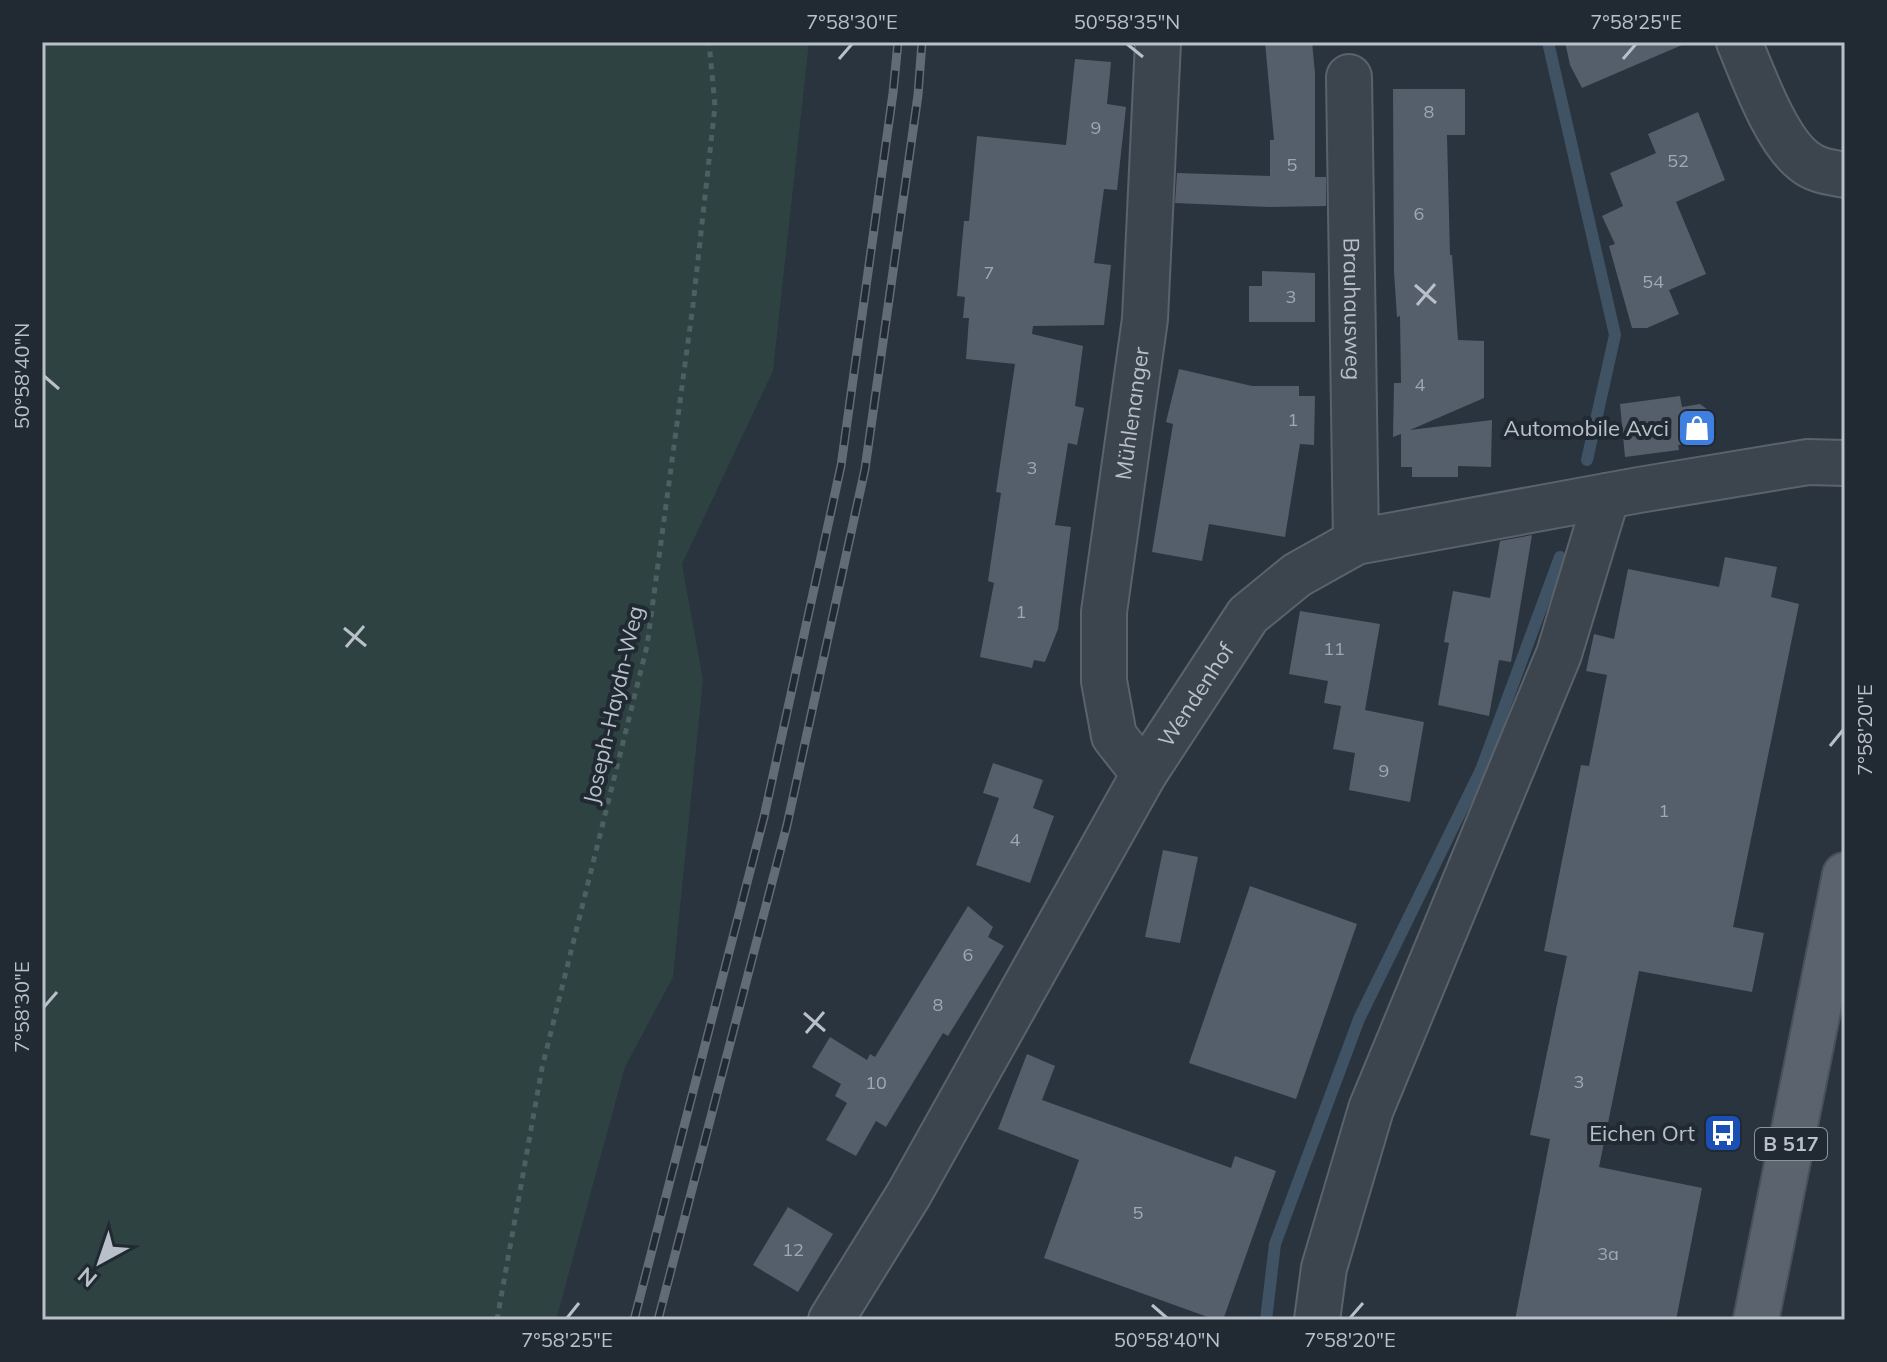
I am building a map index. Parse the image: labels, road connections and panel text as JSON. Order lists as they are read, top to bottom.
{
  "streets": {
    "main road": ["B 517"],
    "street": ["Brauhausweg", "Mühlenanger", "Wendenhof"],
    "path": ["Joseph-Haydn-Weg"]
  },
  "crossings": [
    ["Brauhausweg", "Wendenhof"],
    ["Mühlenanger", "Wendenhof"]
  ],
  "places": {
    "shop": ["Automobile Avci"],
    "bus stop": ["Eichen Ort"]
  },
  "house_numbers": [
    "8",
    "9",
    "52",
    "5",
    "6",
    "7",
    "54",
    "3",
    "4",
    "1",
    "3",
    "1",
    "11",
    "9",
    "1",
    "4",
    "6",
    "8",
    "3",
    "10",
    "5",
    "12",
    "3a"
  ],
  "north": "bottom left",
  "coordinates": [
    "7°58'30\"E",
    "50°58'35\"N",
    "7°58'25\"E",
    "50°58'40\"N",
    "7°58'20\"E"
  ]
}
